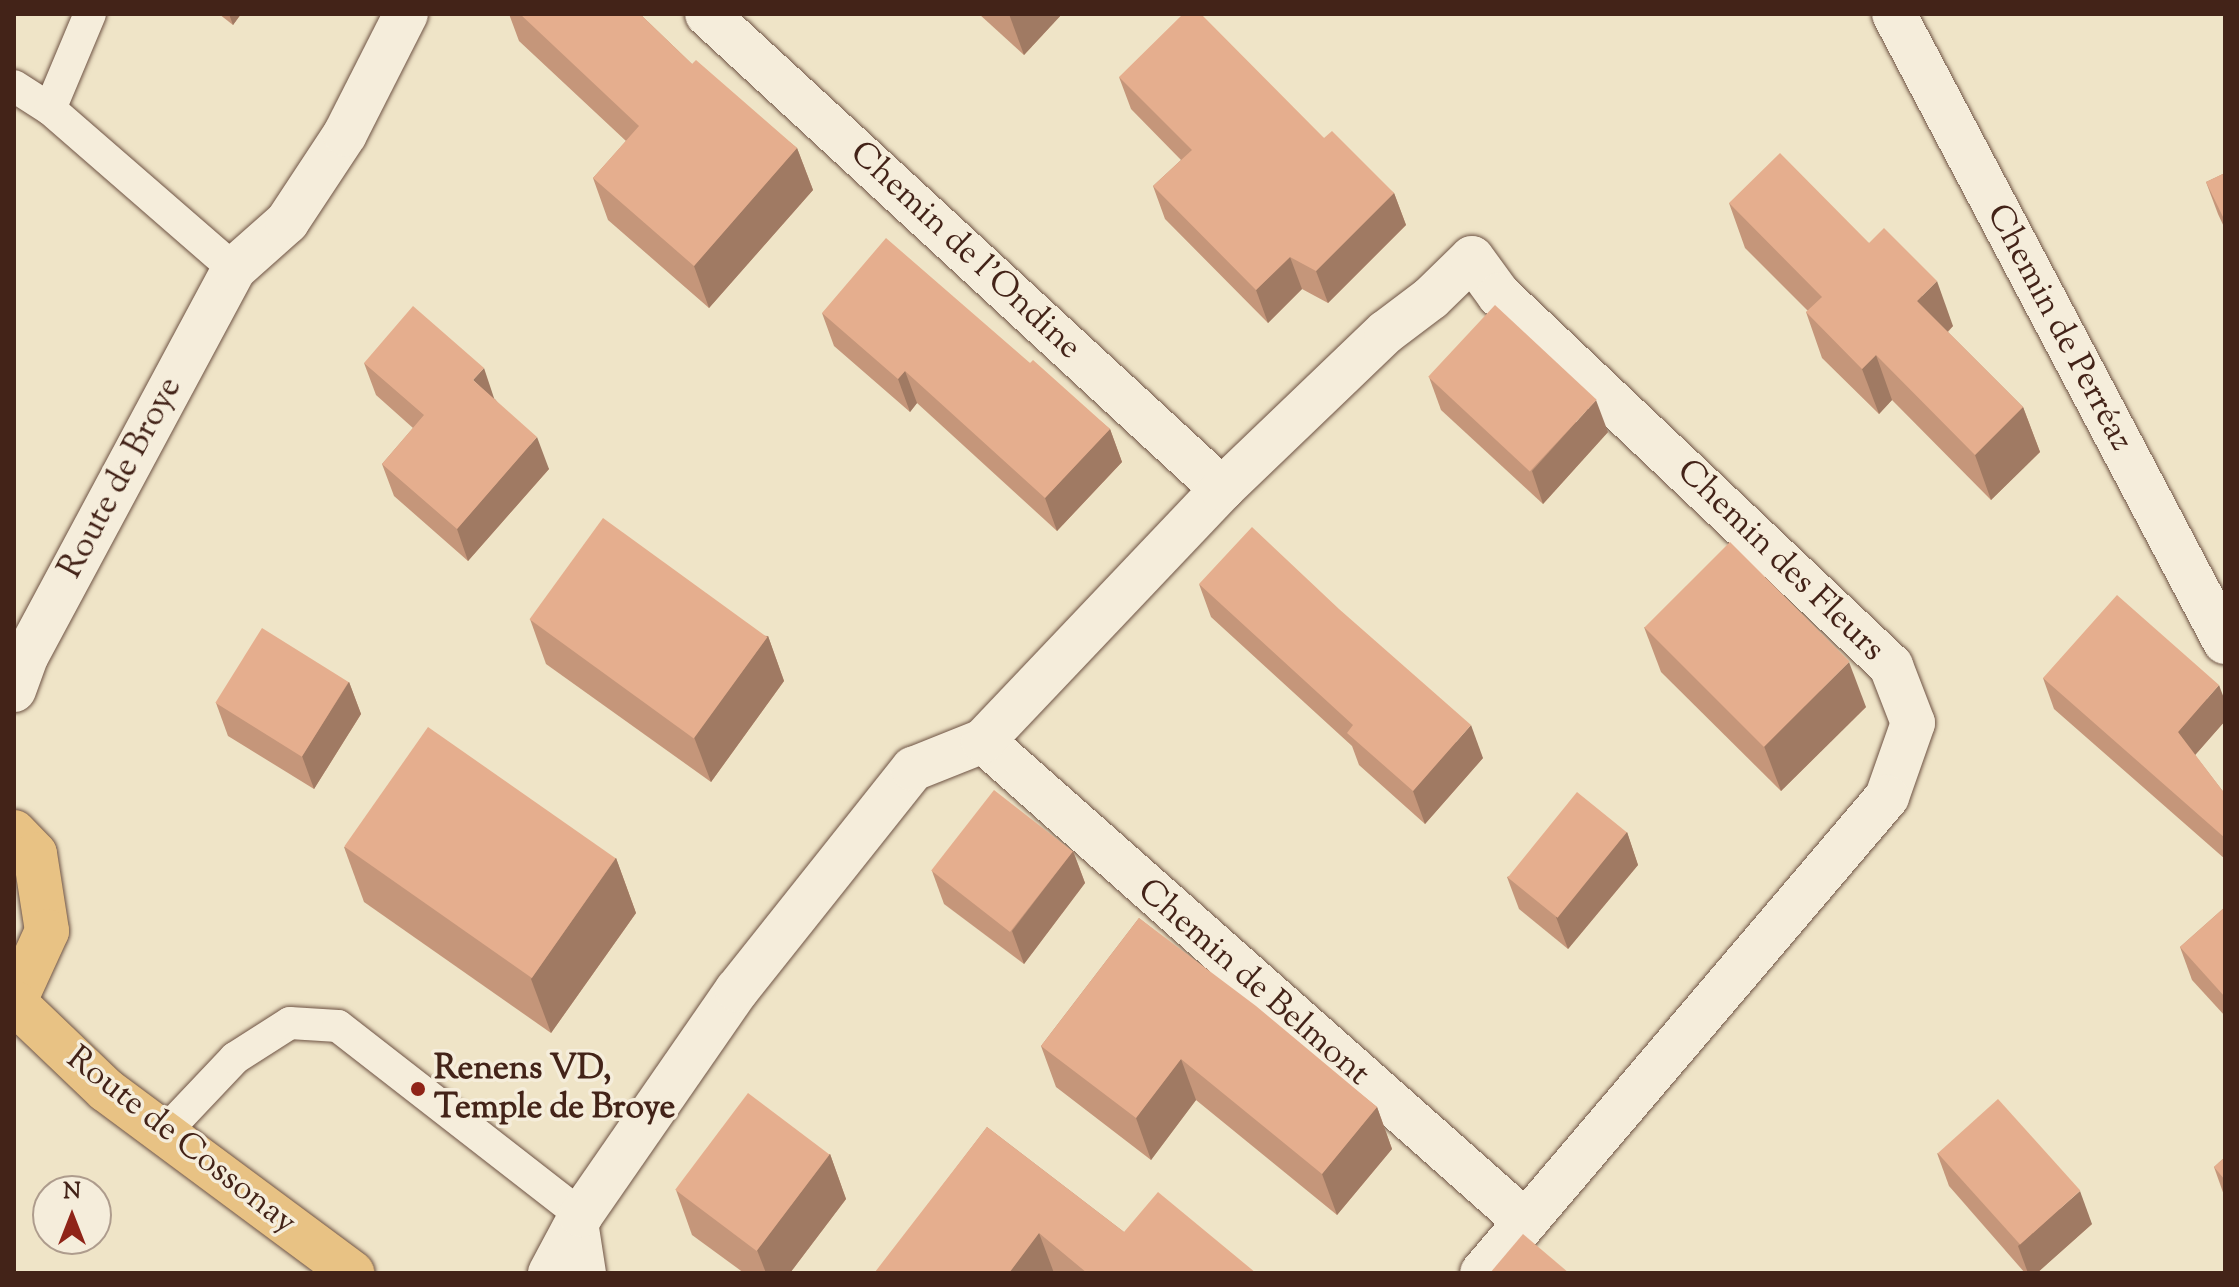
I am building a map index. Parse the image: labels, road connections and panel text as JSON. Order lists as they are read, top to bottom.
{
  "streets": {
    "main road": ["Route de Cossonay"],
    "street": [
      "Chemin de l'Ondine",
      "Chemin de Perréaz",
      "Route de Broye",
      "Chemin des Fleurs",
      "Chemin de Belmont"
    ]
  },
  "crossings": [
    ["Chemin de l'Ondine", "Chemin des Fleurs"],
    ["Chemin des Fleurs", "Chemin de Belmont"]
  ],
  "places": ["Renens VD, Temple de Broye"],
  "north": "top"
}
